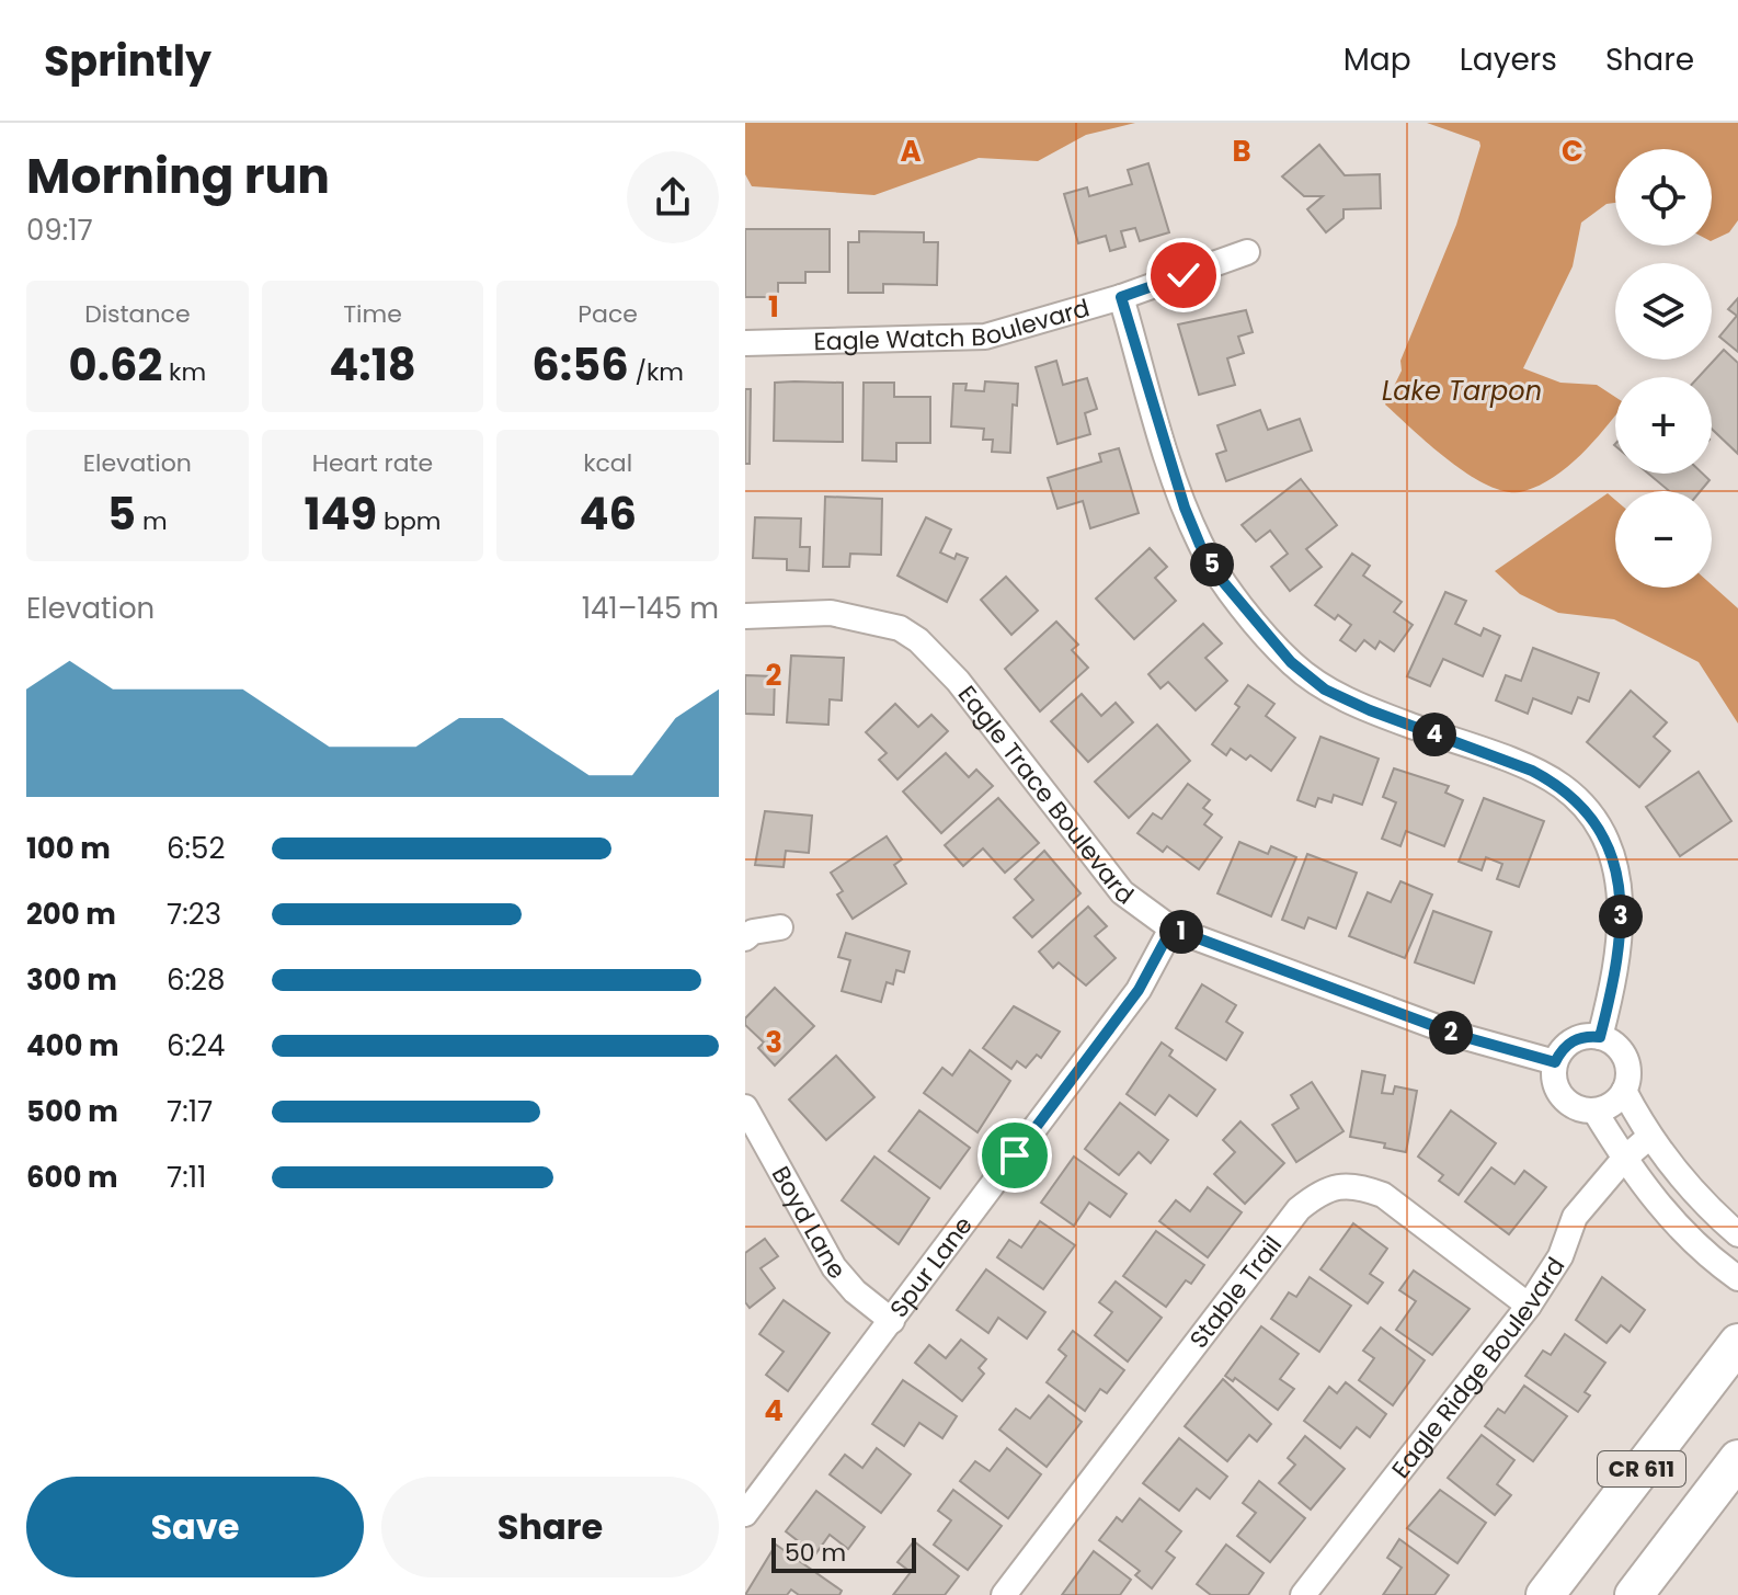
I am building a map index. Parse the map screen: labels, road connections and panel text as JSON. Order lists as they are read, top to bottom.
{
  "streets": {
    "main road": ["CR 611"],
    "street": [
      "Eagle Watch Boulevard",
      "Eagle Trace Boulevard",
      "Boyd Lane",
      "Spur Lane",
      "Stable Trail",
      "Eagle Ridge Boulevard"
    ]
  },
  "crossings": [
    ["Eagle Watch Boulevard", "Eagle Trace Boulevard"],
    ["Eagle Trace Boulevard", "Spur Lane"],
    ["Boyd Lane", "Spur Lane"],
    ["Stable Trail", "Eagle Ridge Boulevard"]
  ],
  "water": ["Lake Tarpon"],
  "scale_bar": "50 m",
  "page": {
    "header": "Sprintly",
    "nav": ["Map", "Layers", "Share"],
    "heading": ["Morning run", "09:17"],
    "map_buttons": ["+", "−"],
    "stats": [
      ["Distance", "0.62 km"],
      ["Time", "4:18"],
      ["Pace", "6:56 /km"],
      ["Elevation", "5 m"],
      ["Heart rate", "149 bpm"],
      ["kcal", "46"]
    ],
    "pins": [
      "5",
      "4",
      "3",
      "1",
      "2"
    ],
    "chart": ["Elevation", "141–145 m"],
    "list": [
      {
        "name": "100 m",
        "note": "6:52"
      },
      {
        "name": "200 m",
        "note": "7:23"
      },
      {
        "name": "300 m",
        "note": "6:28"
      },
      {
        "name": "400 m",
        "note": "6:24"
      },
      {
        "name": "500 m",
        "note": "7:17"
      },
      {
        "name": "600 m",
        "note": "7:11"
      }
    ],
    "buttons": ["Save", "Share"],
    "scale": "50 m"
  },
  "grid": {
    "columns": ["A", "B", "C"],
    "rows": [
      "1",
      "2",
      "3",
      "4"
    ]
  }
}
